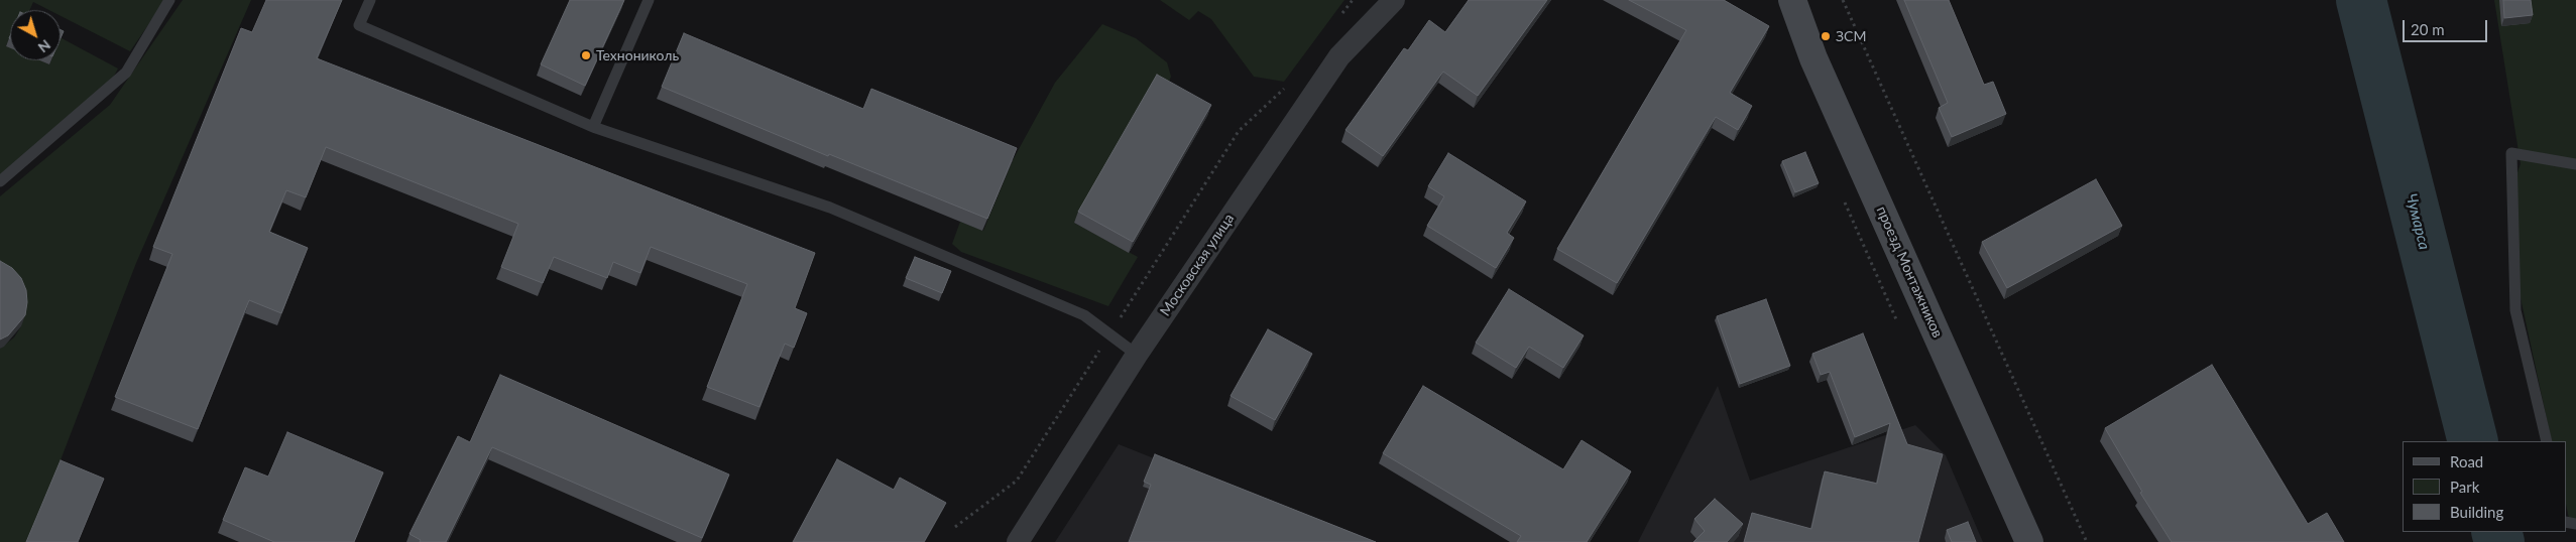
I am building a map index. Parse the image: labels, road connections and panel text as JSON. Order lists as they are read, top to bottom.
{
  "streets": {
    "main road": ["проезд Монтажников"],
    "street": ["Московская улица"]
  },
  "water": ["Чумарса"],
  "places": ["ЗСМ", "Технониколь"],
  "legend": ["Road", "Park", "Building"],
  "scale_bar": "20 m",
  "north": "bottom right"
}
